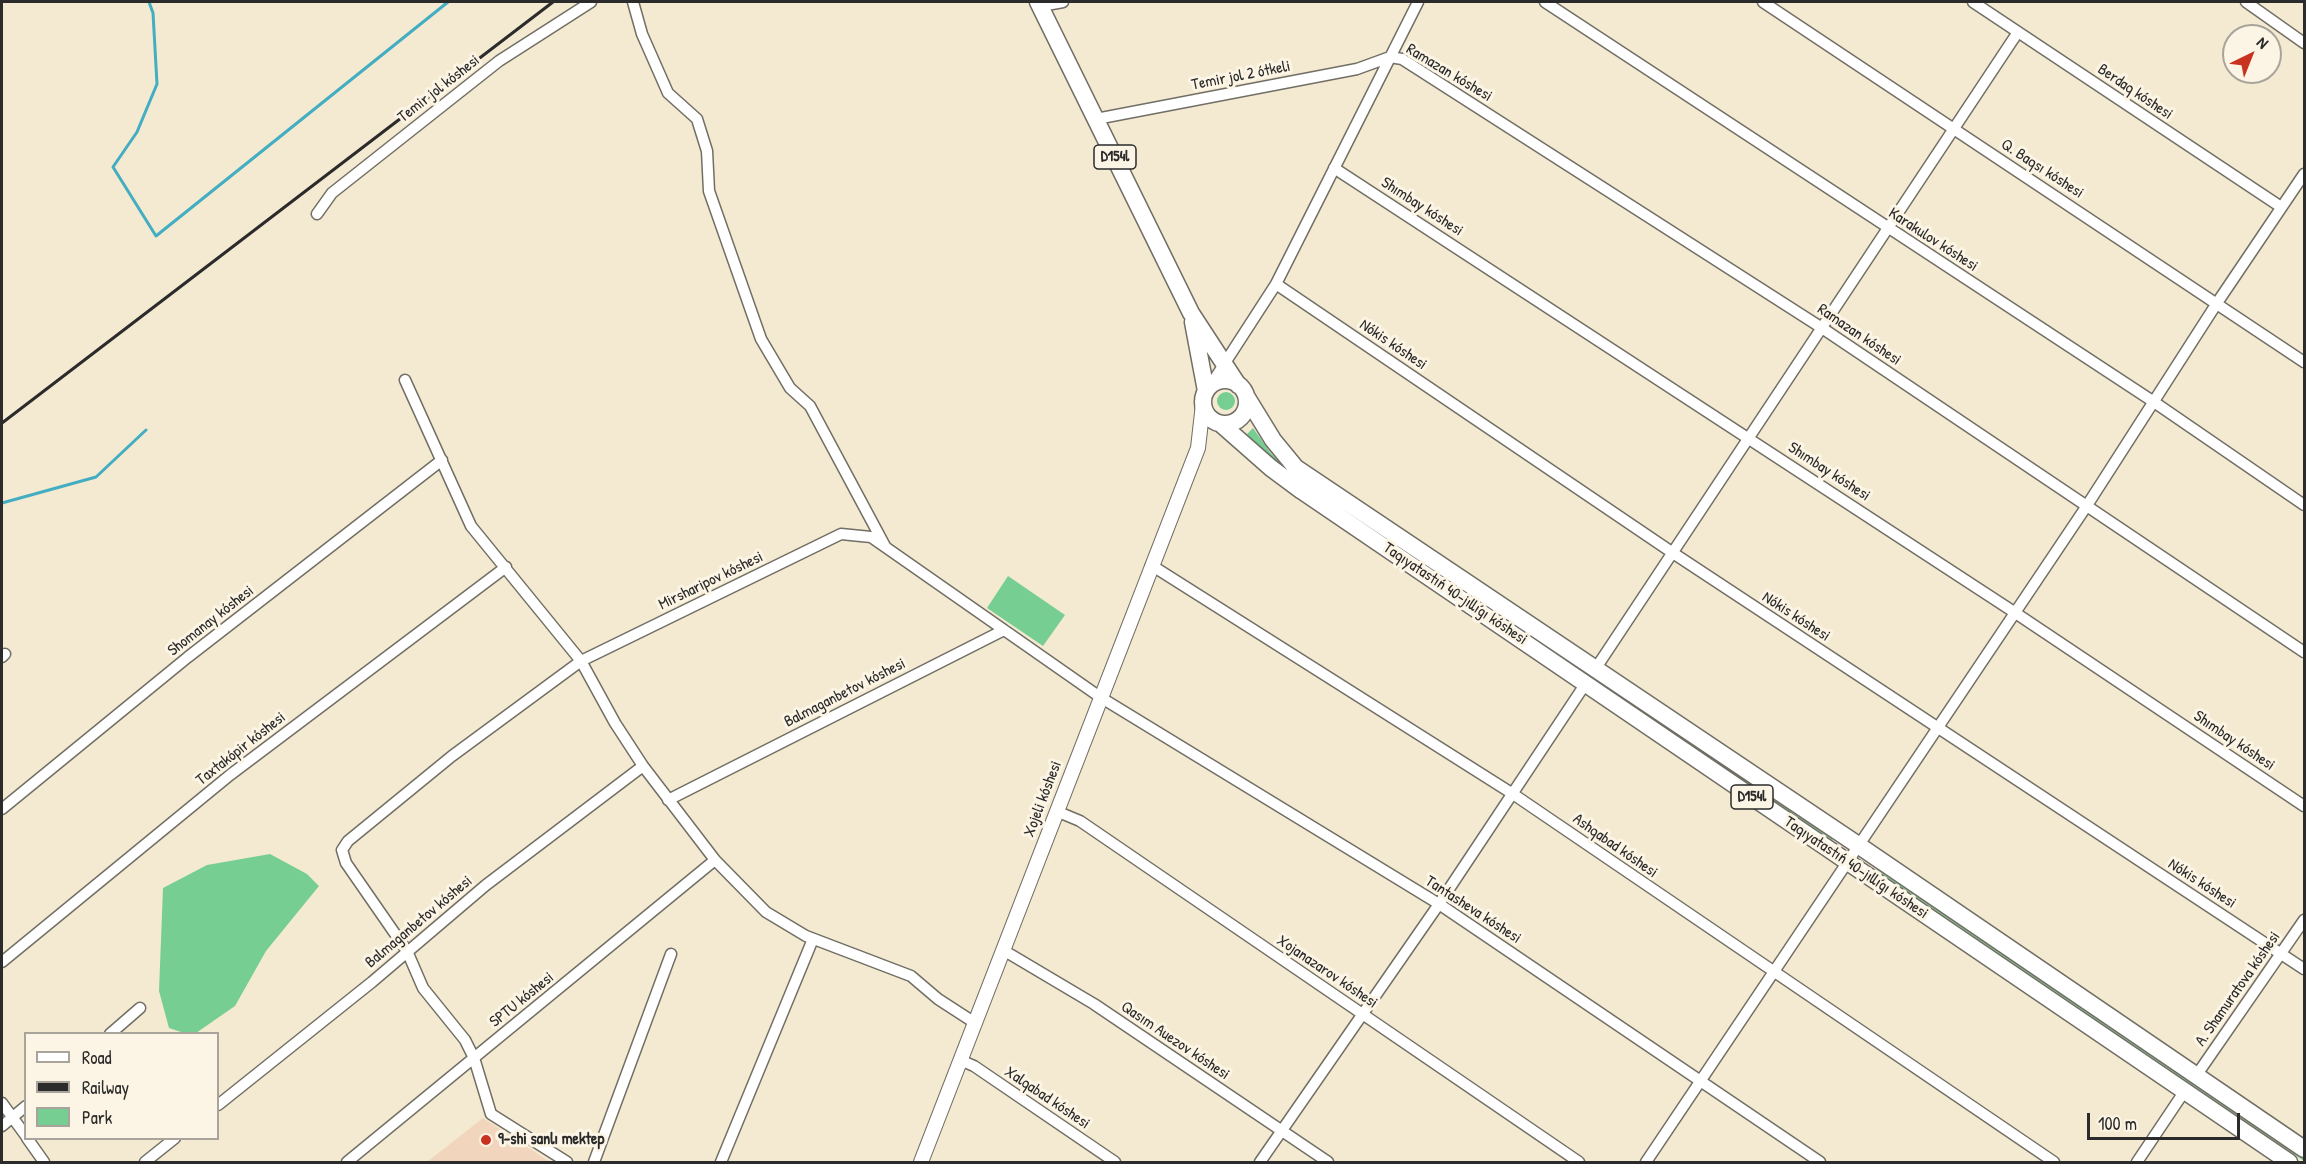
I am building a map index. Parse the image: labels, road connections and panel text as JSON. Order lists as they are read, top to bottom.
{
  "streets": {
    "main road": ["D154l", "Taqıyatastıń 40-jıllıǵı kóshesi"],
    "street": [
      "Ramazan kóshesi",
      "Temir jol 2 ótkeli",
      "Temir jol kóshesi",
      "Berdaq kóshesi",
      "Q. Baqsı kóshesi",
      "Shımbay kóshesi",
      "Karakulov kóshesi",
      "Nókis kóshesi",
      "Mirsharipov kóshesi",
      "Shomanay kóshesi",
      "Balmaganbetov kóshesi",
      "Taxtakópir kóshesi",
      "Xojeli kóshesi",
      "Ashqabad kóshesi",
      "Tantasheva kóshesi",
      "Xojanazarov kóshesi",
      "A. Shamuratova kóshesi",
      "SPTU kóshesi",
      "Qasım Auezov kóshesi",
      "Xalqabad kóshesi"
    ]
  },
  "crossings": [
    ["Ramazan kóshesi", "Temir jol 2 ótkeli"],
    ["Temir jol 2 ótkeli", "D154l"],
    ["D154l", "Taqıyatastıń 40-jıllıǵı kóshesi"],
    ["Nókis kóshesi", "A. Shamuratova kóshesi"],
    ["Mirsharipov kóshesi", "Balmaganbetov kóshesi"],
    ["Mirsharipov kóshesi", "Xojeli kóshesi"],
    ["Mirsharipov kóshesi", "Tantasheva kóshesi"],
    ["Taqıyatastıń 40-jıllıǵı kóshesi", "A. Shamuratova kóshesi"],
    ["Xojeli kóshesi", "Ashqabad kóshesi"],
    ["Xojeli kóshesi", "Tantasheva kóshesi"],
    ["Xojeli kóshesi", "Xojanazarov kóshesi"],
    ["Xojeli kóshesi", "Qasım Auezov kóshesi"],
    ["Xojeli kóshesi", "Xalqabad kóshesi"]
  ],
  "places": ["9-shi sanlı mektep"],
  "legend": ["Road", "Railway", "Park"],
  "scale_bar": "100 m",
  "north": "top right"
}
